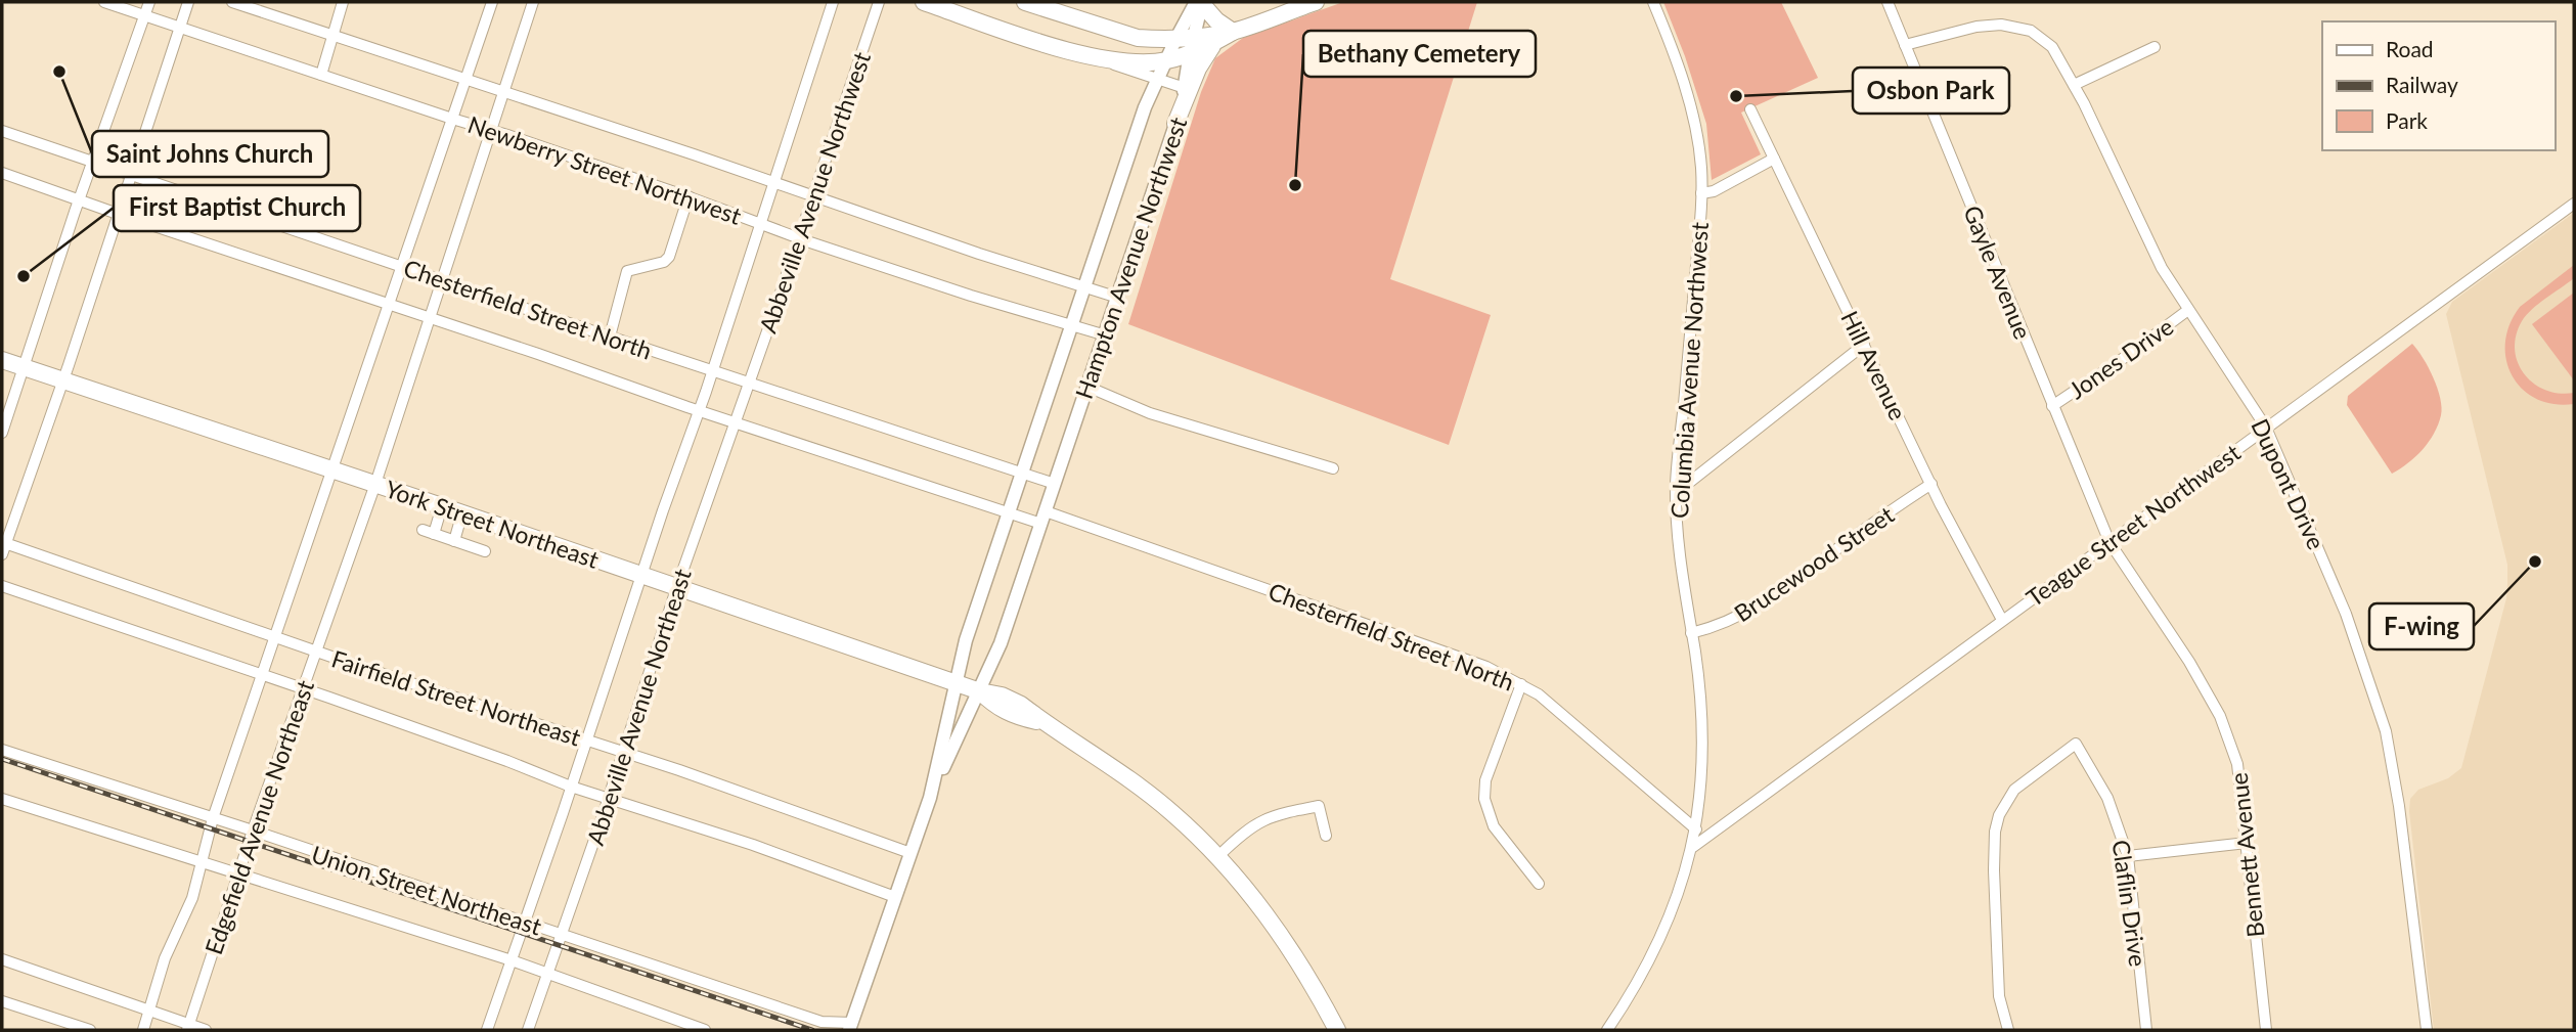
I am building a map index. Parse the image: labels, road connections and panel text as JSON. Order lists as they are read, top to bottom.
{
  "streets": {
    "main road": ["York Street Northeast"],
    "street": [
      "Newberry Street Northwest",
      "Abbeville Avenue Northwest",
      "Hampton Avenue Northwest",
      "Gayle Avenue",
      "Chesterfield Street North",
      "Jones Drive",
      "Hill Avenue",
      "Columbia Avenue Northwest",
      "Dupont Drive",
      "Teague Street Northwest",
      "Brucewood Street",
      "Fairfield Street Northeast",
      "Abbeville Avenue Northeast",
      "Edgefield Avenue Northeast",
      "Bennett Avenue",
      "Union Street Northeast",
      "Claflin Drive"
    ]
  },
  "crossings": [
    ["Newberry Street Northwest", "Abbeville Avenue Northwest"],
    ["Newberry Street Northwest", "Hampton Avenue Northwest"],
    ["Newberry Street Northwest", "Edgefield Avenue Northeast"],
    ["Abbeville Avenue Northwest", "Chesterfield Street North"],
    ["Abbeville Avenue Northwest", "Abbeville Avenue Northeast"],
    ["Hampton Avenue Northwest", "Chesterfield Street North"],
    ["Hampton Avenue Northwest", "York Street Northeast"],
    ["Gayle Avenue", "Jones Drive"],
    ["Gayle Avenue", "Dupont Drive"],
    ["Gayle Avenue", "Teague Street Northwest"],
    ["Gayle Avenue", "Bennett Avenue"],
    ["Chesterfield Street North", "Columbia Avenue Northwest"],
    ["Chesterfield Street North", "Abbeville Avenue Northeast"],
    ["Chesterfield Street North", "Edgefield Avenue Northeast"],
    ["Jones Drive", "Dupont Drive"],
    ["Hill Avenue", "Teague Street Northwest"],
    ["Hill Avenue", "Brucewood Street"],
    ["Columbia Avenue Northwest", "Teague Street Northwest"],
    ["Columbia Avenue Northwest", "Brucewood Street"],
    ["Dupont Drive", "Teague Street Northwest"],
    ["York Street Northeast", "Abbeville Avenue Northeast"],
    ["York Street Northeast", "Edgefield Avenue Northeast"],
    ["Teague Street Northwest", "Bennett Avenue"],
    ["Fairfield Street Northeast", "Abbeville Avenue Northeast"],
    ["Fairfield Street Northeast", "Edgefield Avenue Northeast"],
    ["Abbeville Avenue Northeast", "Union Street Northeast"],
    ["Edgefield Avenue Northeast", "Union Street Northeast"]
  ],
  "places": [
    "Saint Johns Church",
    "Osbon Park",
    "Bethany Cemetery",
    "First Baptist Church",
    "F-wing"
  ],
  "legend": ["Road", "Railway", "Park"]
}
